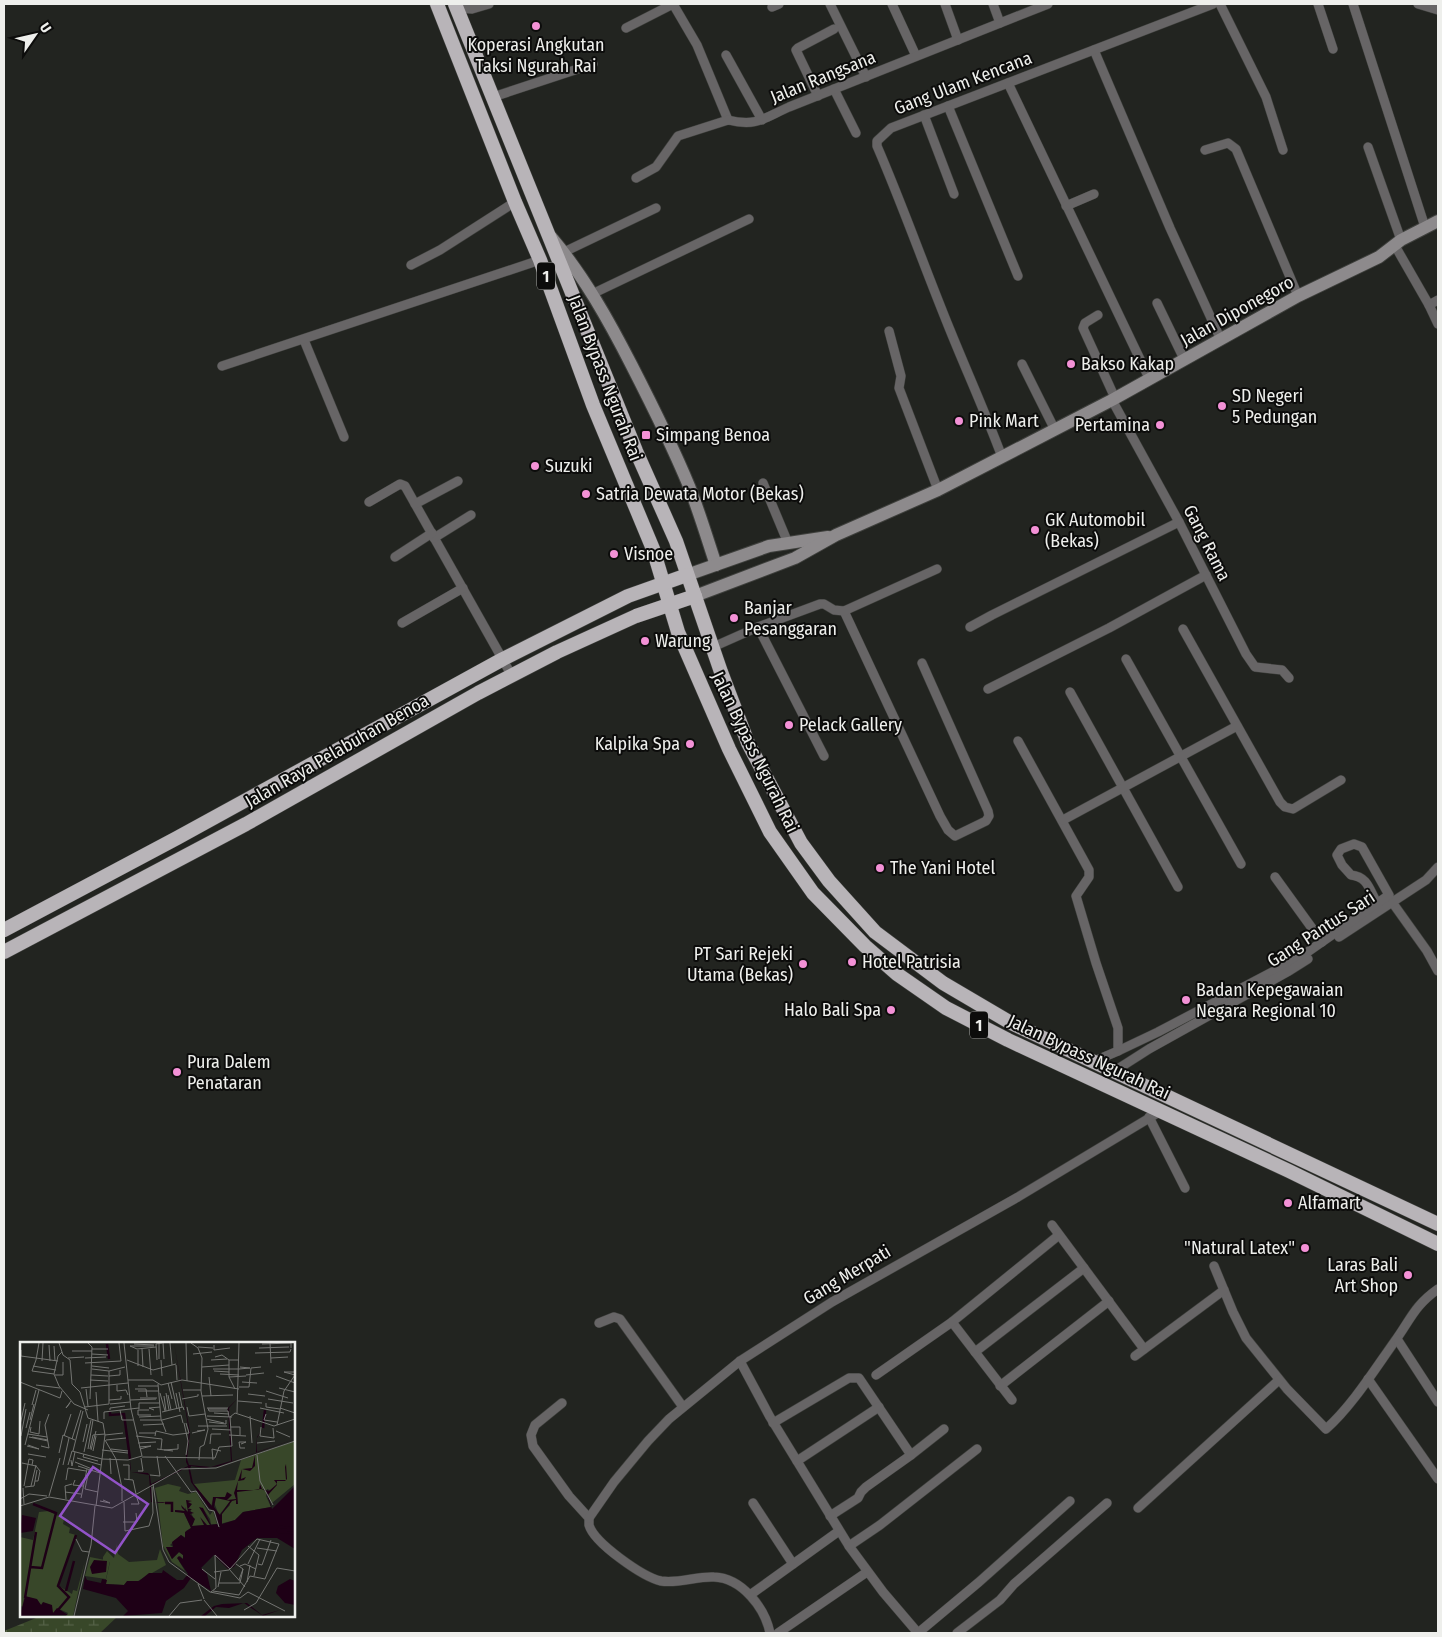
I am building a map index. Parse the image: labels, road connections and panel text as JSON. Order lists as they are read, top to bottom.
{
  "streets": {
    "highway": ["1", "Jalan Bypass Ngurah Rai", "Jalan Raya Pelabuhan Benoa"],
    "main road": ["Jalan Diponegoro"],
    "street": [
      "Jalan Rangsana",
      "Gang Ulam Kencana",
      "Gang Rama",
      "Gang Pantus Sari",
      "Gang Merpati"
    ]
  },
  "crossings": [
    ["Gang Ulam Kencana", "Jalan Diponegoro"],
    ["Jalan Diponegoro", "Jalan Bypass Ngurah Rai"],
    ["Jalan Diponegoro", "Gang Rama"],
    ["Jalan Diponegoro", "Jalan Raya Pelabuhan Benoa"],
    ["Jalan Bypass Ngurah Rai", "Jalan Raya Pelabuhan Benoa"],
    ["Jalan Bypass Ngurah Rai", "Gang Pantus Sari"],
    ["Jalan Bypass Ngurah Rai", "Gang Merpati"]
  ],
  "places": {
    "other": [
      "Koperasi Angkutan Taksi Ngurah Rai",
      "Bakso Kakap",
      "SD Negeri 5 Pedungan",
      "Pink Mart",
      "Pertamina",
      "Suzuki",
      "Satria Dewata Motor (Bekas)",
      "GK Automobil (Bekas)",
      "Visnoe",
      "Banjar Pesanggaran",
      "Warung",
      "Pelack Gallery",
      "Kalpika Spa",
      "The Yani Hotel",
      "Hotel Patrisia",
      "PT Sari Rejeki Utama (Bekas)",
      "Badan Kepegawaian Negara Regional 10",
      "Halo Bali Spa",
      "Pura Dalem Penataran",
      "Alfamart",
      "\"Natural Latex\"",
      "Laras Bali Art Shop"
    ],
    "transit": ["Simpang Benoa"]
  },
  "north": "top right"
}
